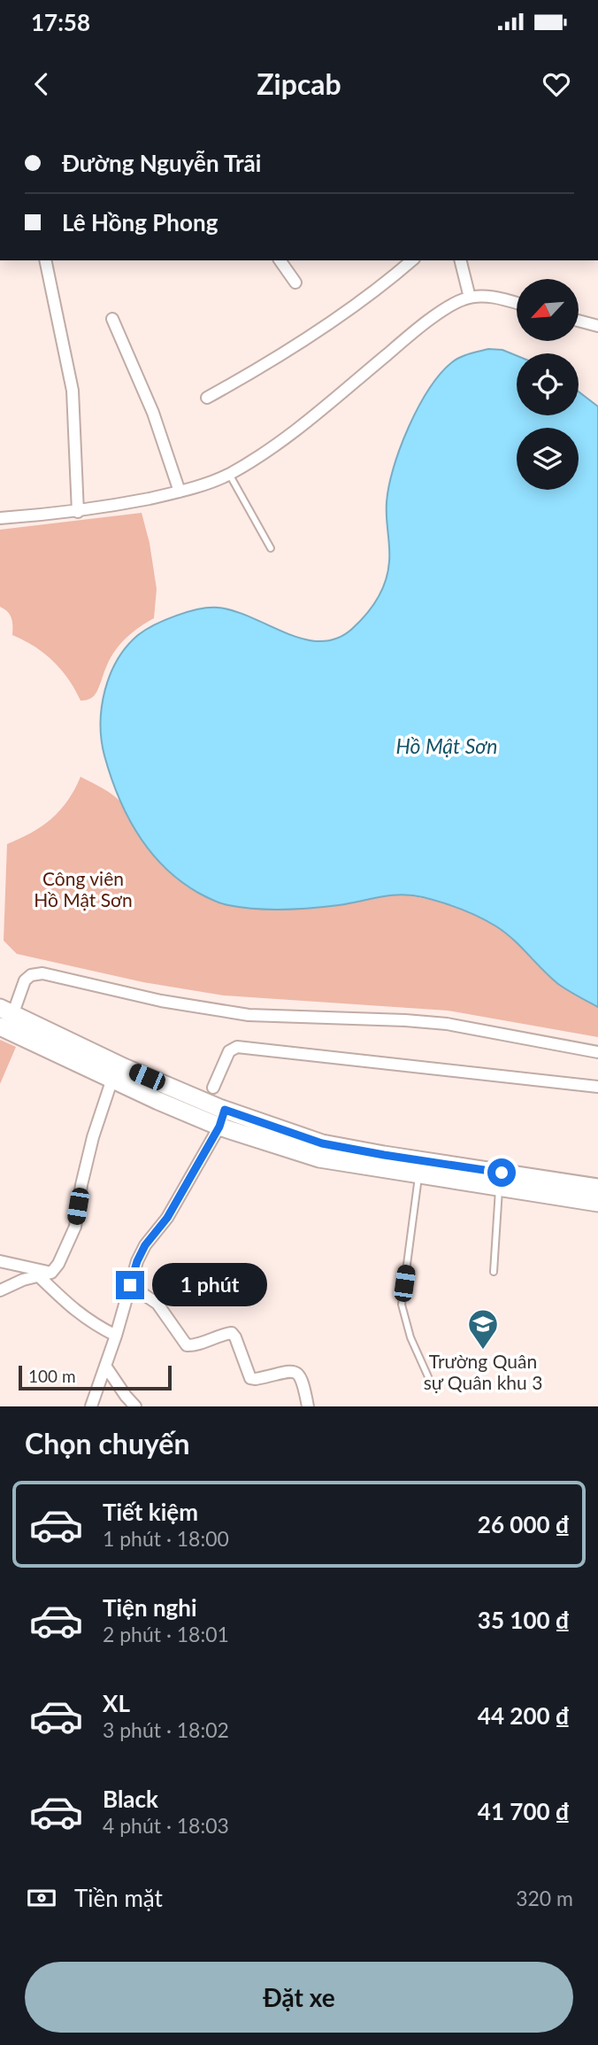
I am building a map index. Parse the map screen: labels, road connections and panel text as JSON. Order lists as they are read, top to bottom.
{
  "water": ["Hồ Mật Sơn"],
  "parks": ["Công viên Hồ Mật Sơn"],
  "places": {
    "school or university": ["Trường Quân sự Quân khu 3"]
  },
  "scale_bar": "100 m",
  "north": "bottom left",
  "page": {
    "status": "17:58",
    "header": "Zipcab",
    "banner": ["Đường Nguyễn Trãi", "Lê Hồng Phong"],
    "bubble": "1 phút",
    "scale": "100 m",
    "heading": "Chọn chuyến",
    "list": [
      {
        "name": "Tiết kiệm",
        "note": "1 phút · 18:00",
        "value": "26 000 ₫"
      },
      {
        "name": "Tiện nghi",
        "note": "2 phút · 18:01",
        "value": "35 100 ₫"
      },
      {
        "name": "XL",
        "note": "3 phút · 18:02",
        "value": "44 200 ₫"
      },
      {
        "name": "Black",
        "note": "4 phút · 18:03",
        "value": "41 700 ₫"
      }
    ],
    "pay": ["Tiền mặt", "320 m"],
    "buttons": "Đặt xe"
  }
}
